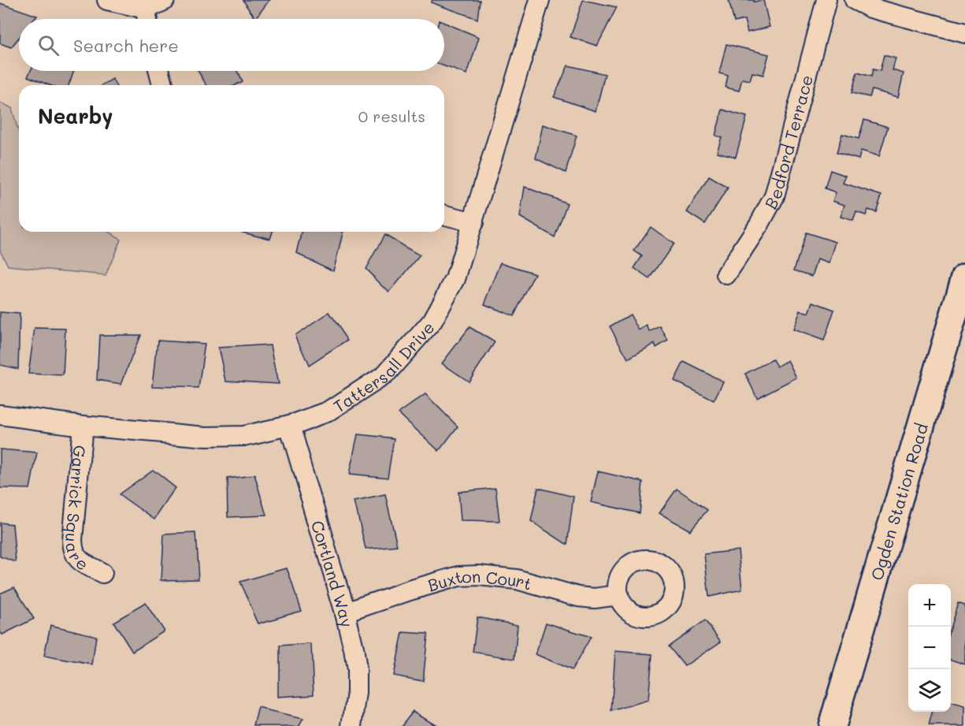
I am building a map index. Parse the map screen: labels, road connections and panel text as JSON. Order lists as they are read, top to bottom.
{
  "streets": {
    "street": [
      "Bedford Terrace",
      "Tattersall Drive",
      "Ogden Station Road",
      "Garrick Square",
      "Cortland Way",
      "Buxton Court"
    ]
  },
  "crossings": [
    ["Tattersall Drive", "Garrick Square"],
    ["Tattersall Drive", "Cortland Way"],
    ["Cortland Way", "Buxton Court"]
  ],
  "page": {
    "search": "Search here",
    "heading": ["Nearby", "0 results"],
    "map_buttons": ["+", "−"]
  }
}
